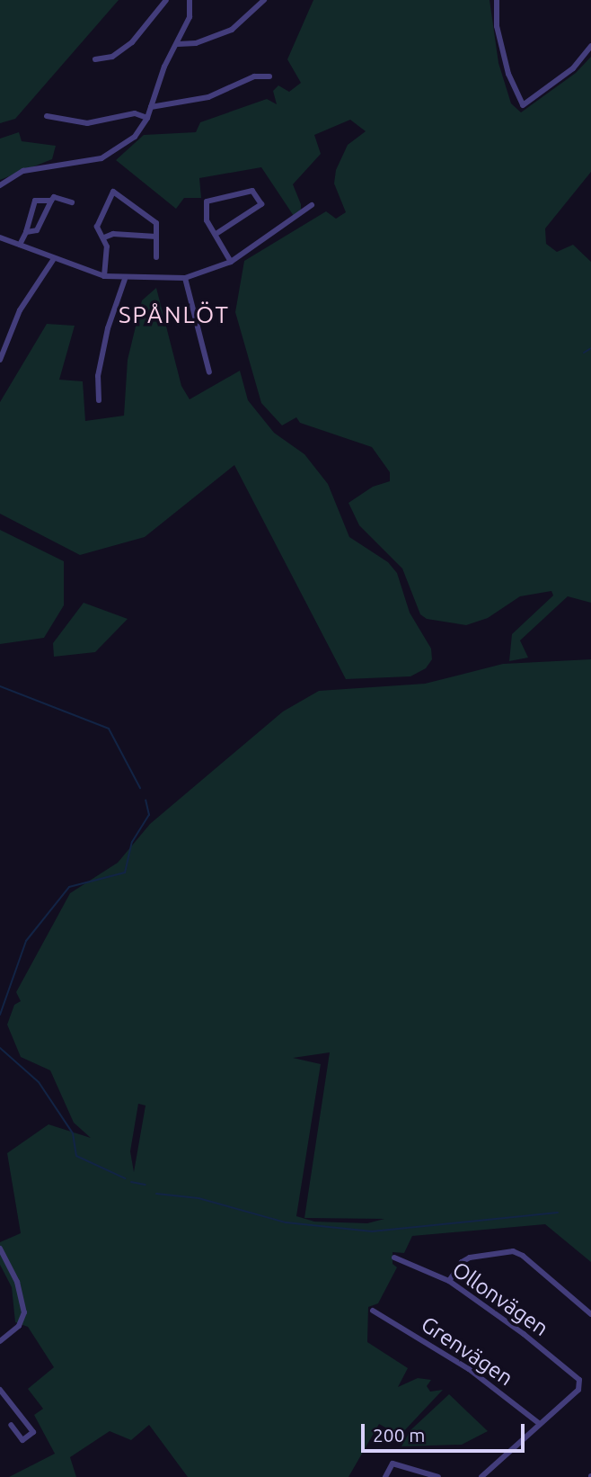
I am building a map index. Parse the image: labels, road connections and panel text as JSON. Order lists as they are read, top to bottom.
{
  "streets": {
    "street": ["Ollonvägen", "Grenvägen"]
  },
  "crossings": [
    ["Ollonvägen", "Grenvägen"]
  ],
  "districts": ["SPÅNLÖT"],
  "scale_bar": "200 m"
}
